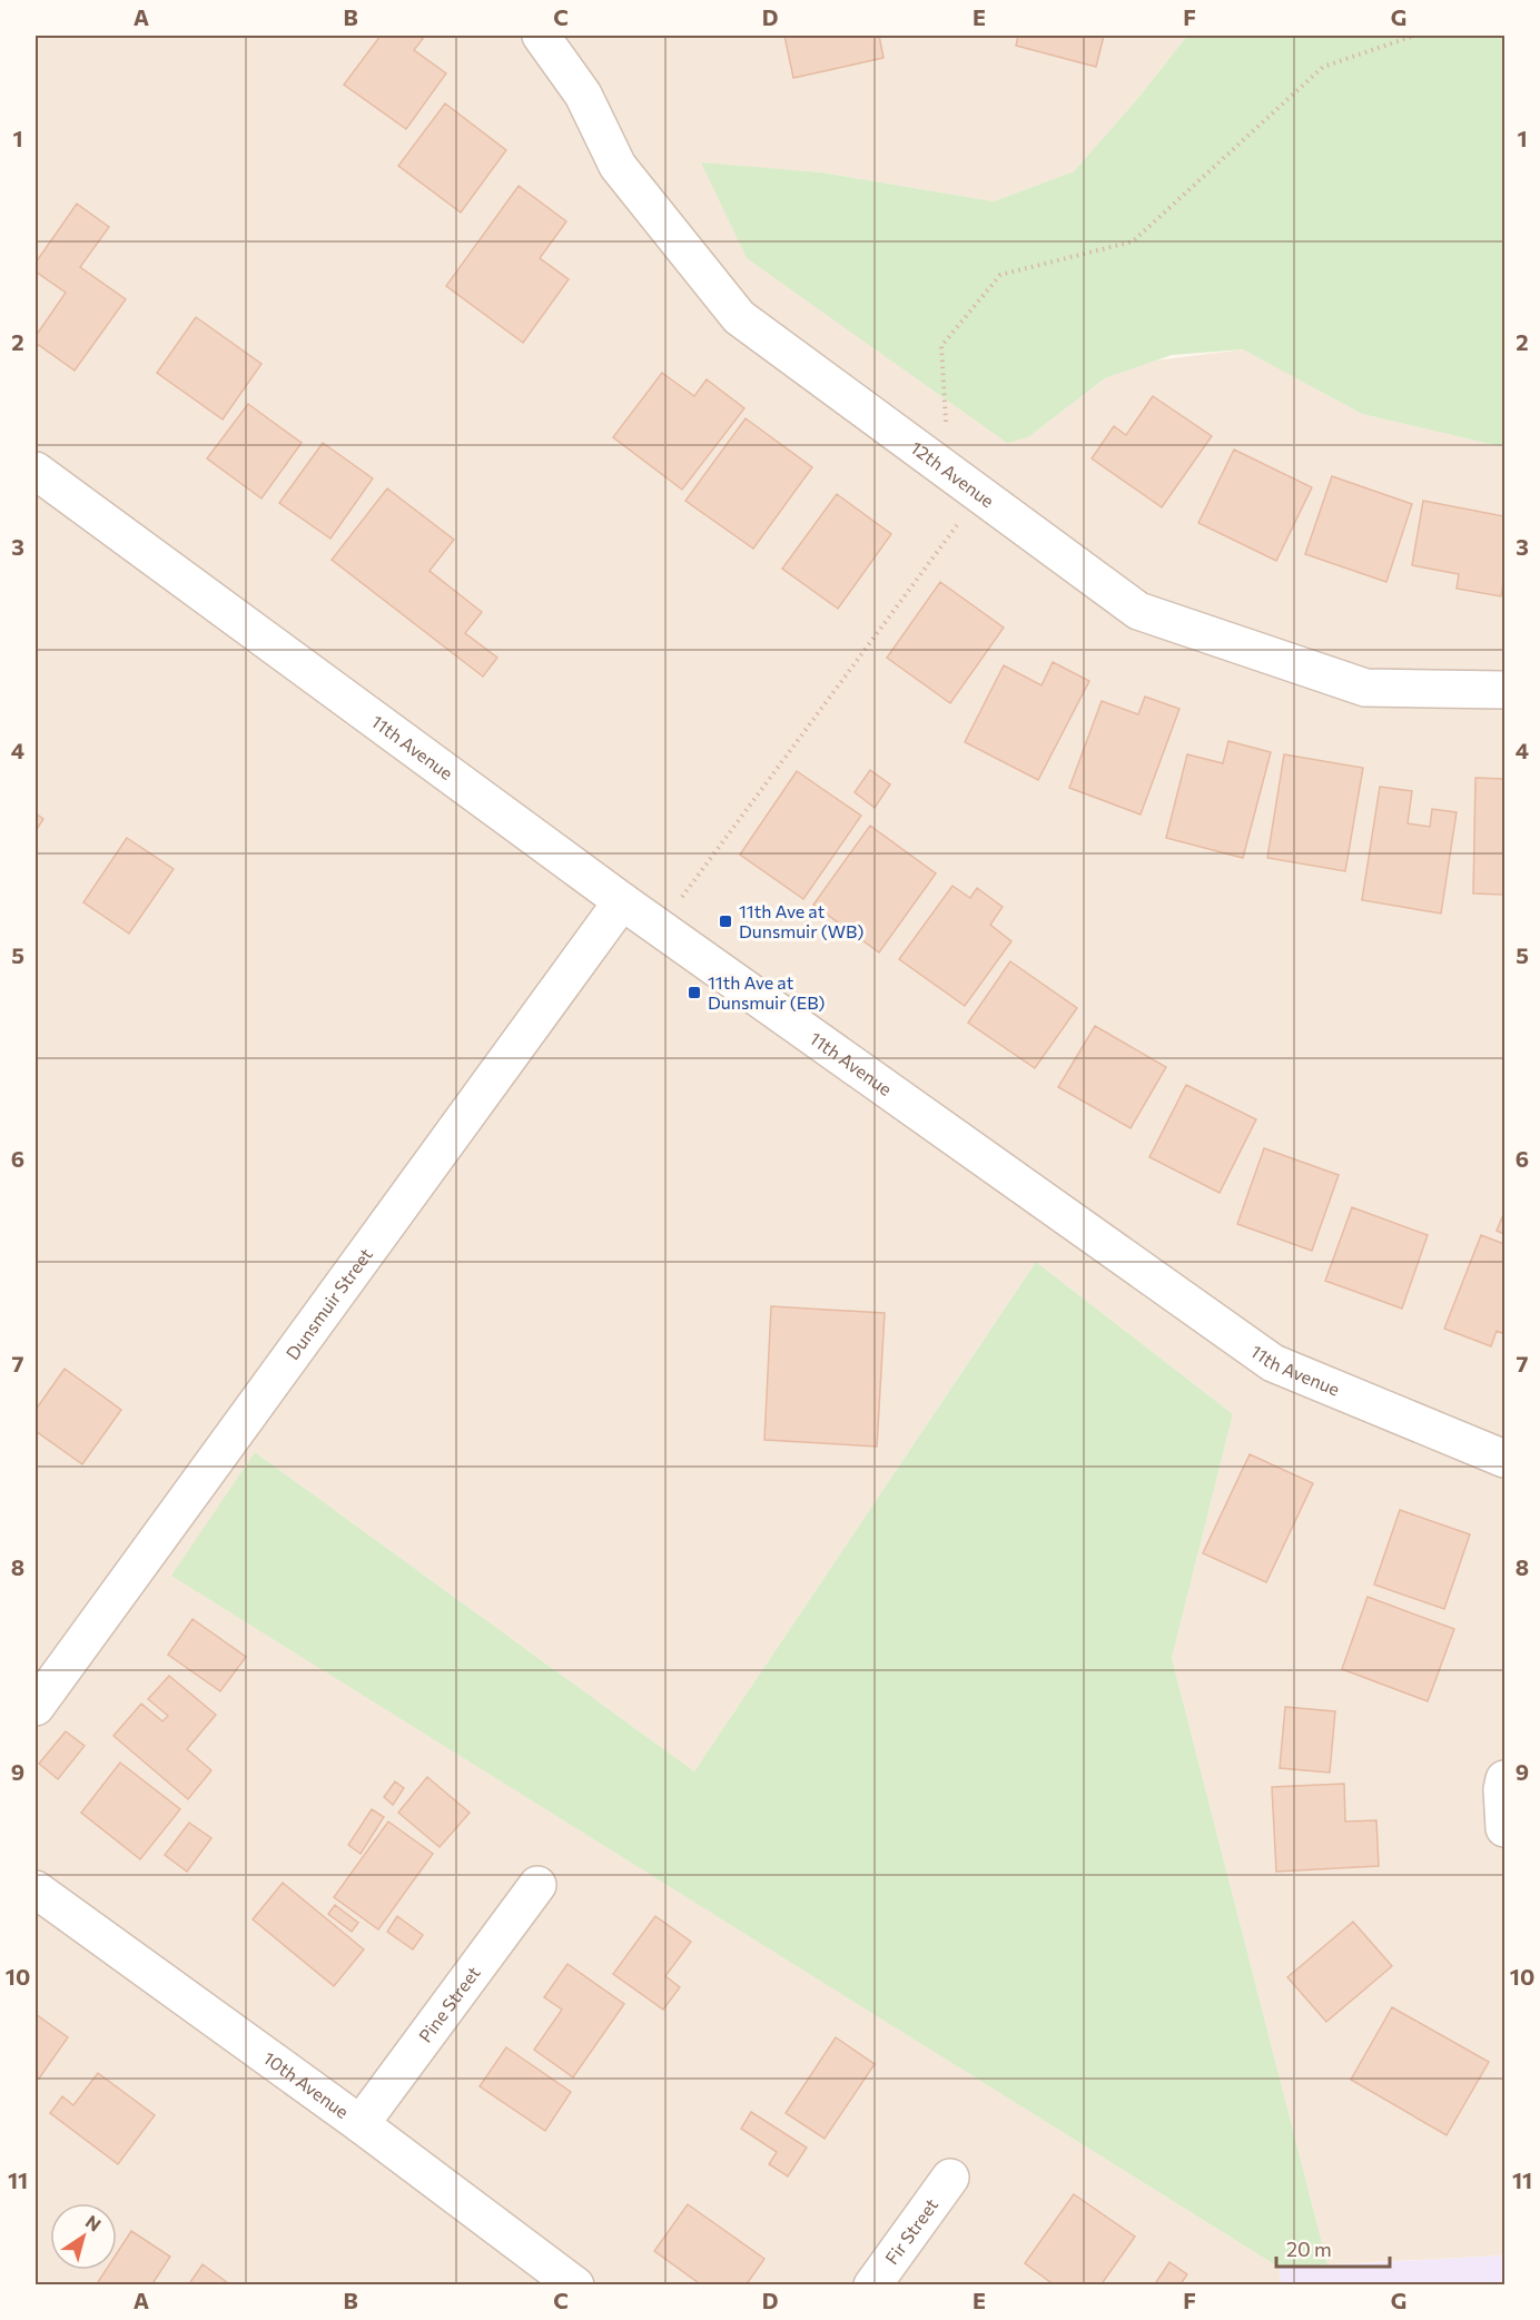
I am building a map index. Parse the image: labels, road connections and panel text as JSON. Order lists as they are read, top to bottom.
{
  "streets": {
    "street": [
      "12th Avenue",
      "11th Avenue",
      "Dunsmuir Street",
      "Pine Street",
      "10th Avenue",
      "Fir Street"
    ]
  },
  "crossings": [
    ["11th Avenue", "Dunsmuir Street"],
    ["Pine Street", "10th Avenue"]
  ],
  "places": {
    "transit": ["11th Ave at Dunsmuir (WB)", "11th Ave at Dunsmuir (EB)"]
  },
  "scale_bar": "20 m",
  "north": "top right",
  "grid": {
    "columns": [
      "A",
      "B",
      "C",
      "D",
      "E",
      "F",
      "G"
    ],
    "rows": [
      "1",
      "2",
      "3",
      "4",
      "5",
      "6",
      "7",
      "8",
      "9",
      "10",
      "11"
    ]
  }
}
